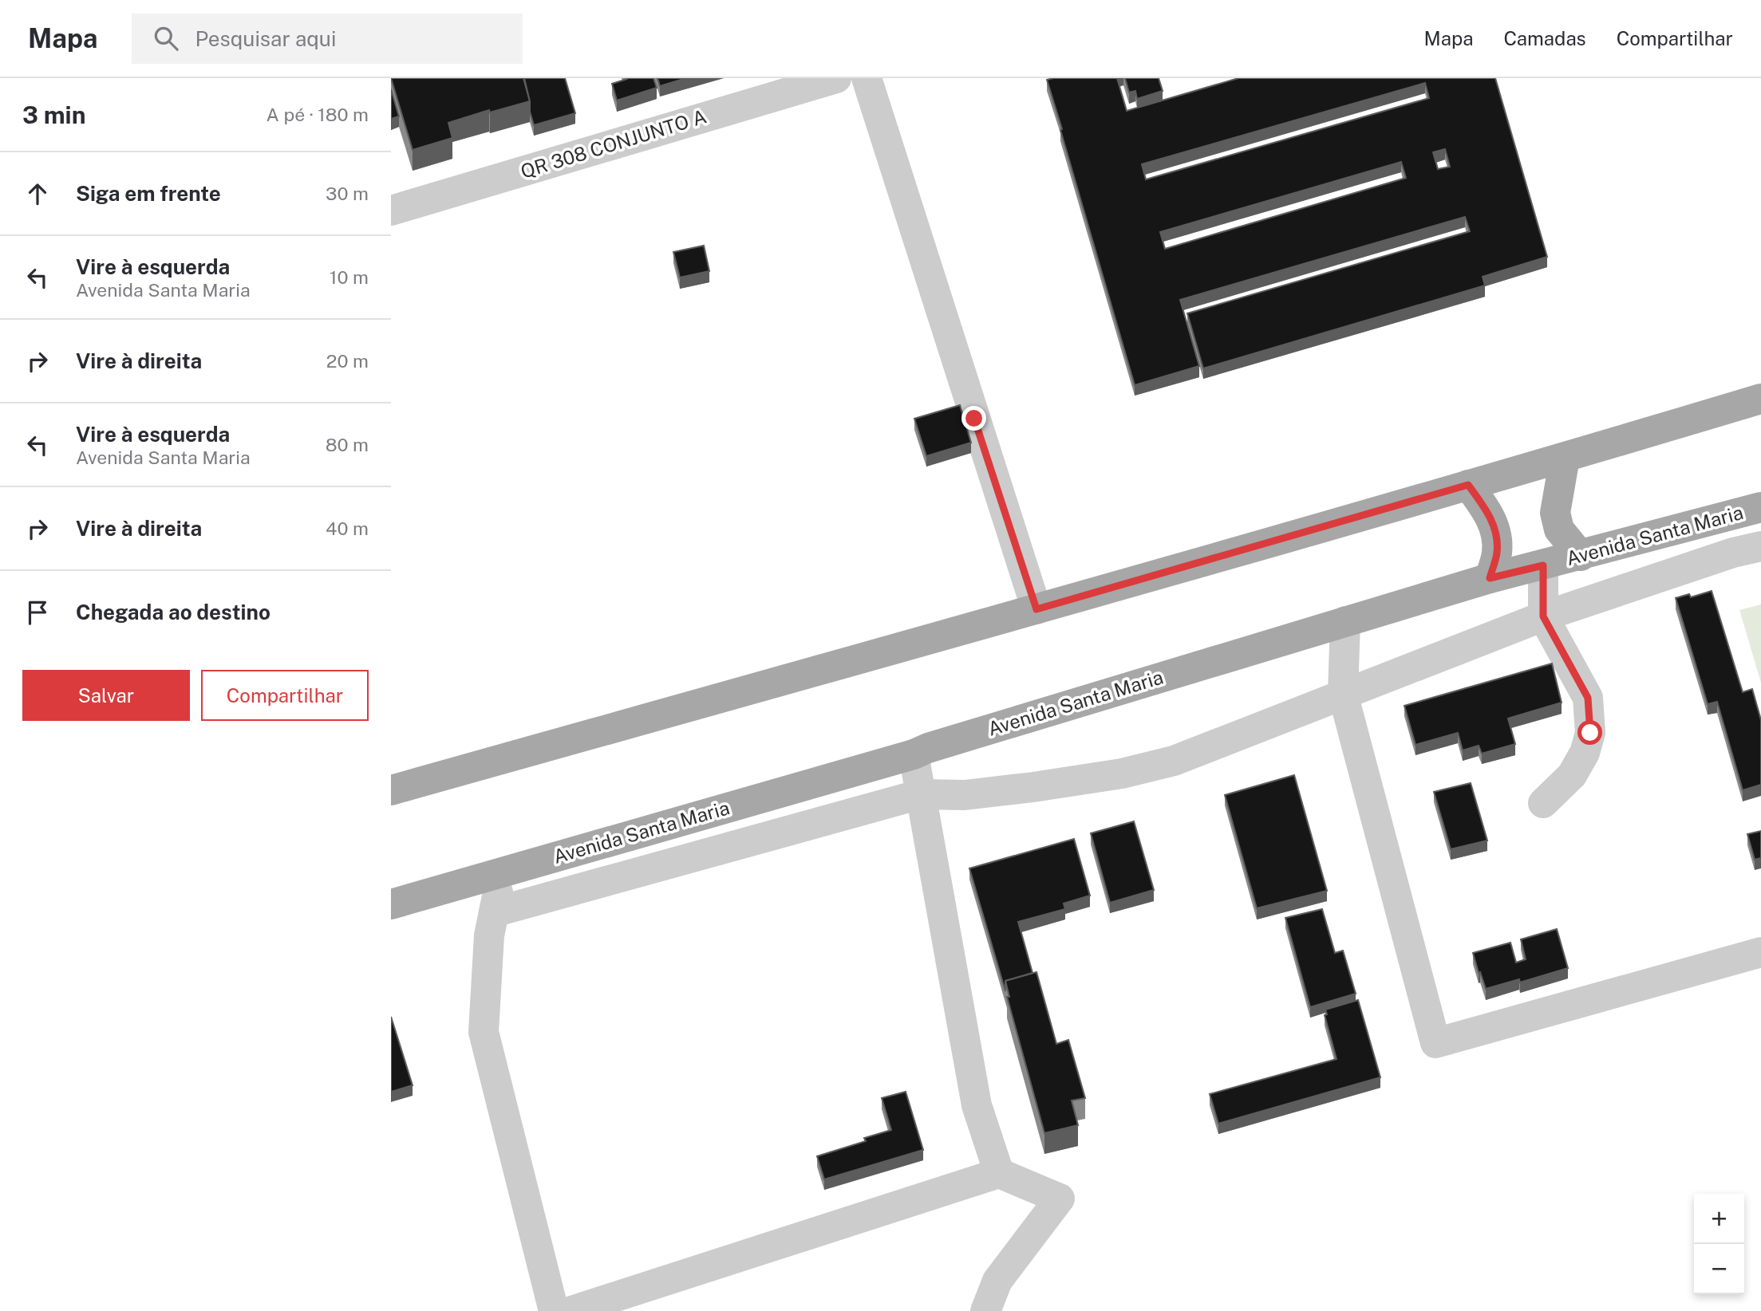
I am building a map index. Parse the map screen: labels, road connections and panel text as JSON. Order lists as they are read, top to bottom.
{
  "streets": {
    "main road": ["Avenida Santa Maria"],
    "street": ["QR 308 CONJUNTO A"]
  },
  "page": {
    "header": "Mapa",
    "search": "Pesquisar aqui",
    "nav": ["Mapa", "Camadas", "Compartilhar"],
    "heading": ["3 min", "A pé · 180 m"],
    "list": [
      ["Siga em frente", "30 m"],
      ["Vire à esquerda", "Avenida Santa Maria", "10 m"],
      ["Vire à direita", "20 m"],
      ["Vire à esquerda", "Avenida Santa Maria", "80 m"],
      ["Vire à direita", "40 m"],
      "Chegada ao destino"
    ],
    "buttons": ["Salvar", "Compartilhar"],
    "map_buttons": ["+", "−"]
  }
}
